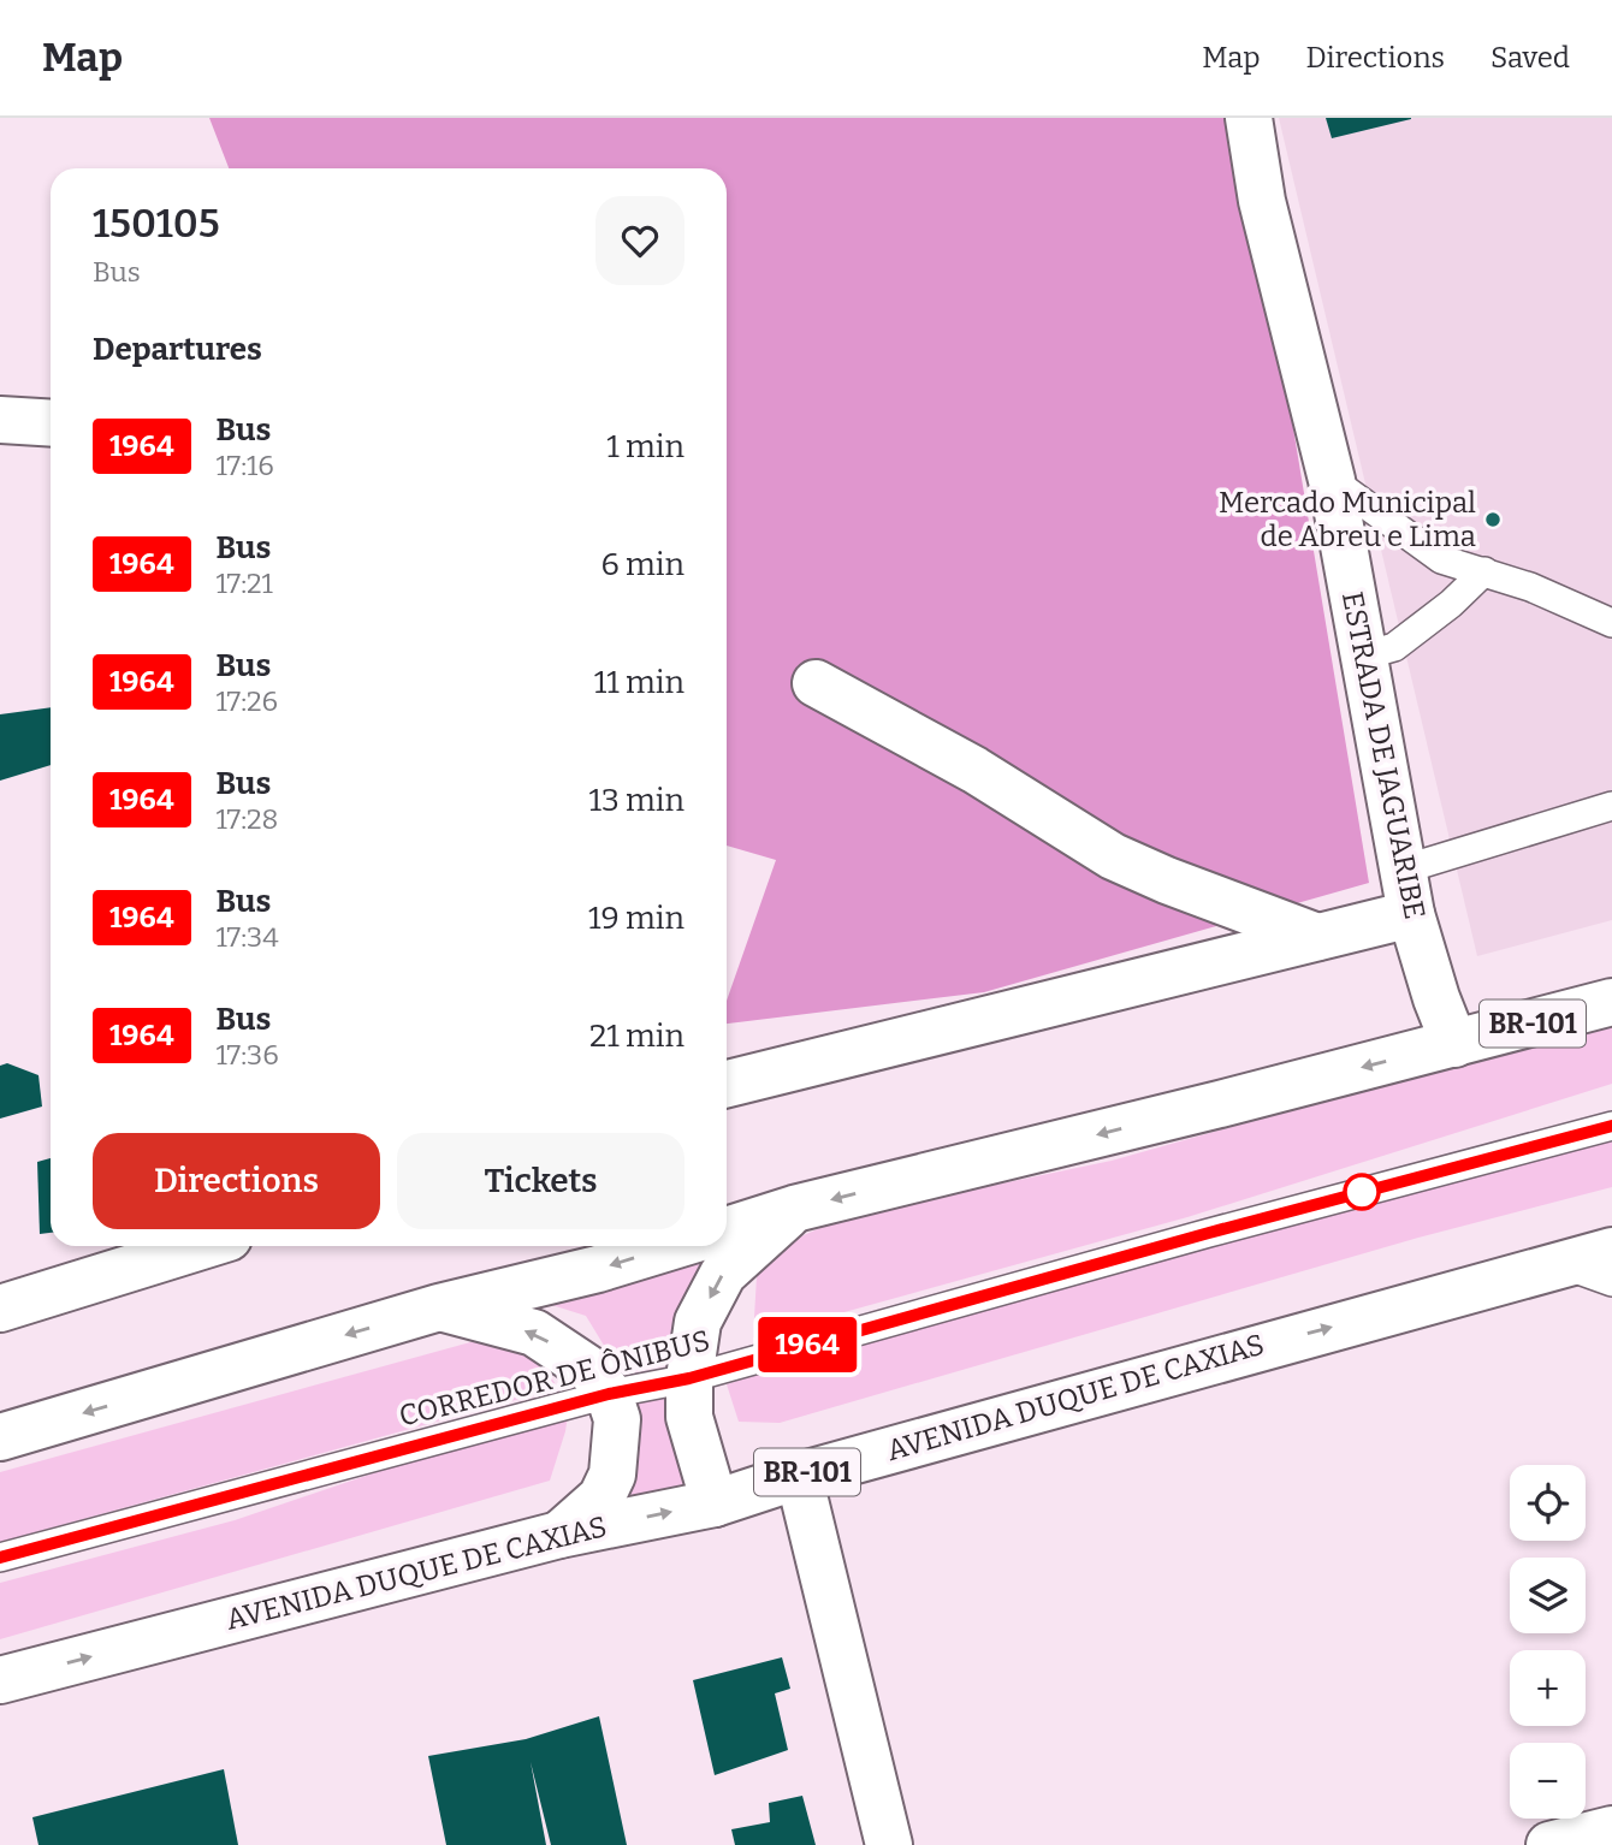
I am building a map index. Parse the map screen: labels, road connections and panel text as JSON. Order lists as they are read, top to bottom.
{
  "streets": {
    "main road": ["ESTRADA DE JAGUARIBE", "BR-101", "AVENIDA DUQUE DE CAXIAS"],
    "lane": ["CORREDOR DE ÔNIBUS"]
  },
  "crossings": [
    ["ESTRADA DE JAGUARIBE", "BR-101"]
  ],
  "places": ["Mercado Municipal de Abreu e Lima"],
  "lines": ["bus line 1964"],
  "page": {
    "header": "Map",
    "nav": ["Map", "Directions", "Saved"],
    "on_map": "1964",
    "heading": [
      ["150105", "Bus"],
      "Departures"
    ],
    "list": [
      {
        "mark": "1964",
        "name": "Bus",
        "note": "17:16",
        "value": "1 min"
      },
      {
        "mark": "1964",
        "name": "Bus",
        "note": "17:21",
        "value": "6 min"
      },
      {
        "mark": "1964",
        "name": "Bus",
        "note": "17:26",
        "value": "11 min"
      },
      {
        "mark": "1964",
        "name": "Bus",
        "note": "17:28",
        "value": "13 min"
      },
      {
        "mark": "1964",
        "name": "Bus",
        "note": "17:34",
        "value": "19 min"
      },
      {
        "mark": "1964",
        "name": "Bus",
        "note": "17:36",
        "value": "21 min"
      }
    ],
    "buttons": ["Directions", "Tickets"],
    "map_buttons": ["+", "−"]
  }
}
